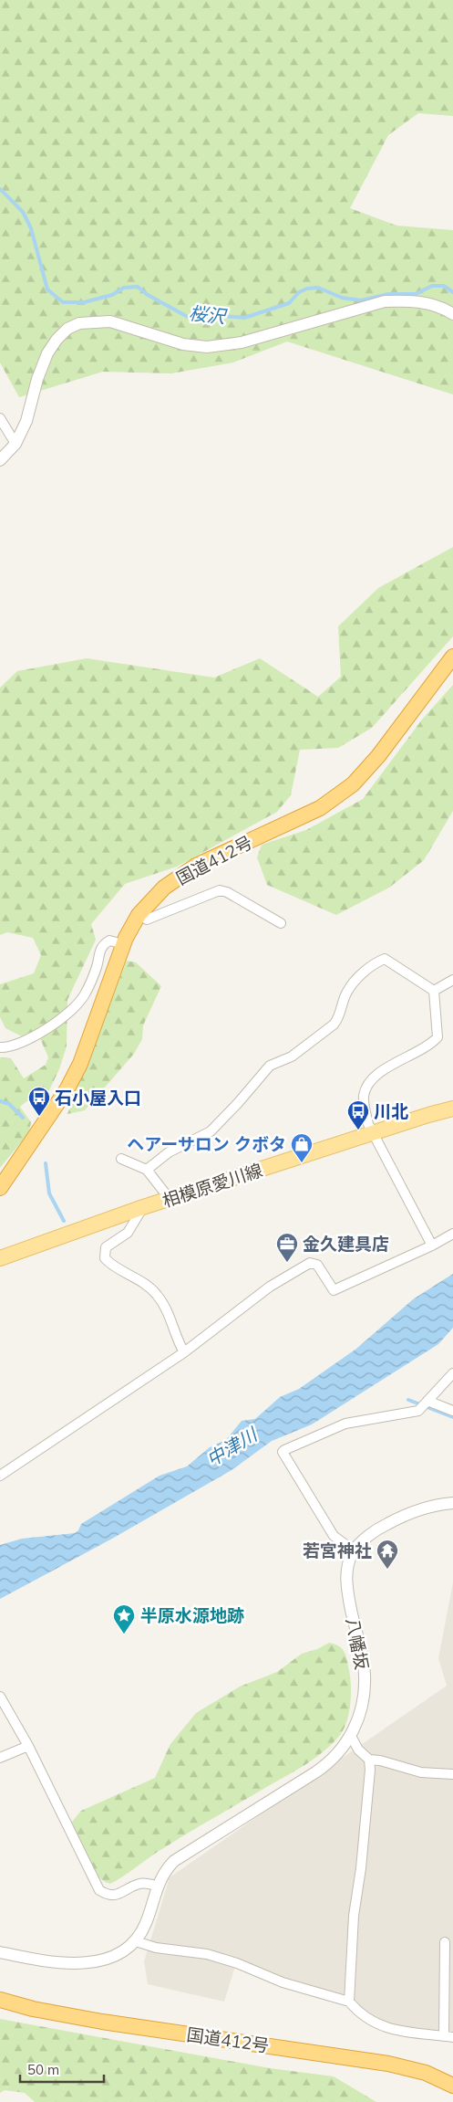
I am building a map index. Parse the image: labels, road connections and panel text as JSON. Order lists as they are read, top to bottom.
{
  "streets": {
    "highway": ["国道412号"],
    "main road": ["相模原愛川線"],
    "street": ["八幡坂"]
  },
  "water": ["桜沢", "中津川"],
  "places": {
    "bus stop": ["石小屋入口", "川北"],
    "shop": ["ヘアーサロン クボタ"],
    "office": ["金久建具店"],
    "temple": ["若宮神社"],
    "place": ["半原水源地跡"]
  },
  "scale_bar": "50 m"
}
